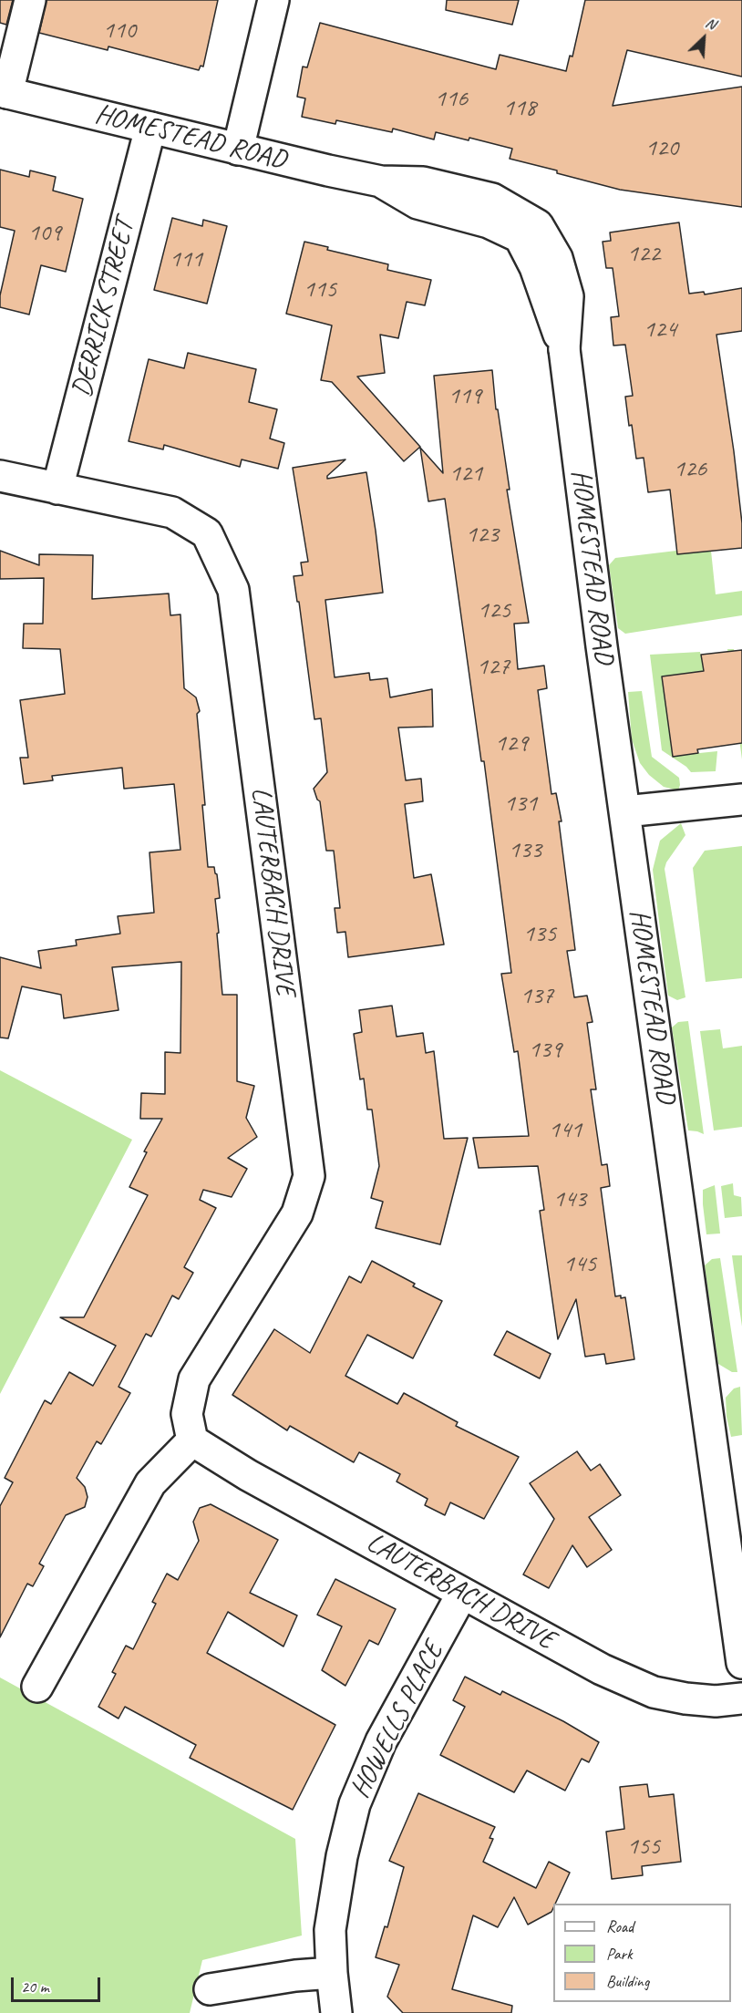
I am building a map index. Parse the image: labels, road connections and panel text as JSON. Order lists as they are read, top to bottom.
{
  "streets": {
    "street": [
      "HOMESTEAD ROAD",
      "DERRICK STREET",
      "LAUTERBACH DRIVE",
      "HOWELLS PLACE"
    ]
  },
  "crossings": [
    ["HOMESTEAD ROAD", "DERRICK STREET"],
    ["DERRICK STREET", "LAUTERBACH DRIVE"],
    ["LAUTERBACH DRIVE", "HOWELLS PLACE"]
  ],
  "house_numbers": [
    "110",
    "116",
    "118",
    "120",
    "109",
    "122",
    "111",
    "115",
    "124",
    "119",
    "126",
    "121",
    "123",
    "125",
    "127",
    "129",
    "131",
    "133",
    "135",
    "137",
    "139",
    "141",
    "143",
    "145",
    "155"
  ],
  "legend": ["Road", "Park", "Building"],
  "scale_bar": "20 m",
  "north": "top right"
}
